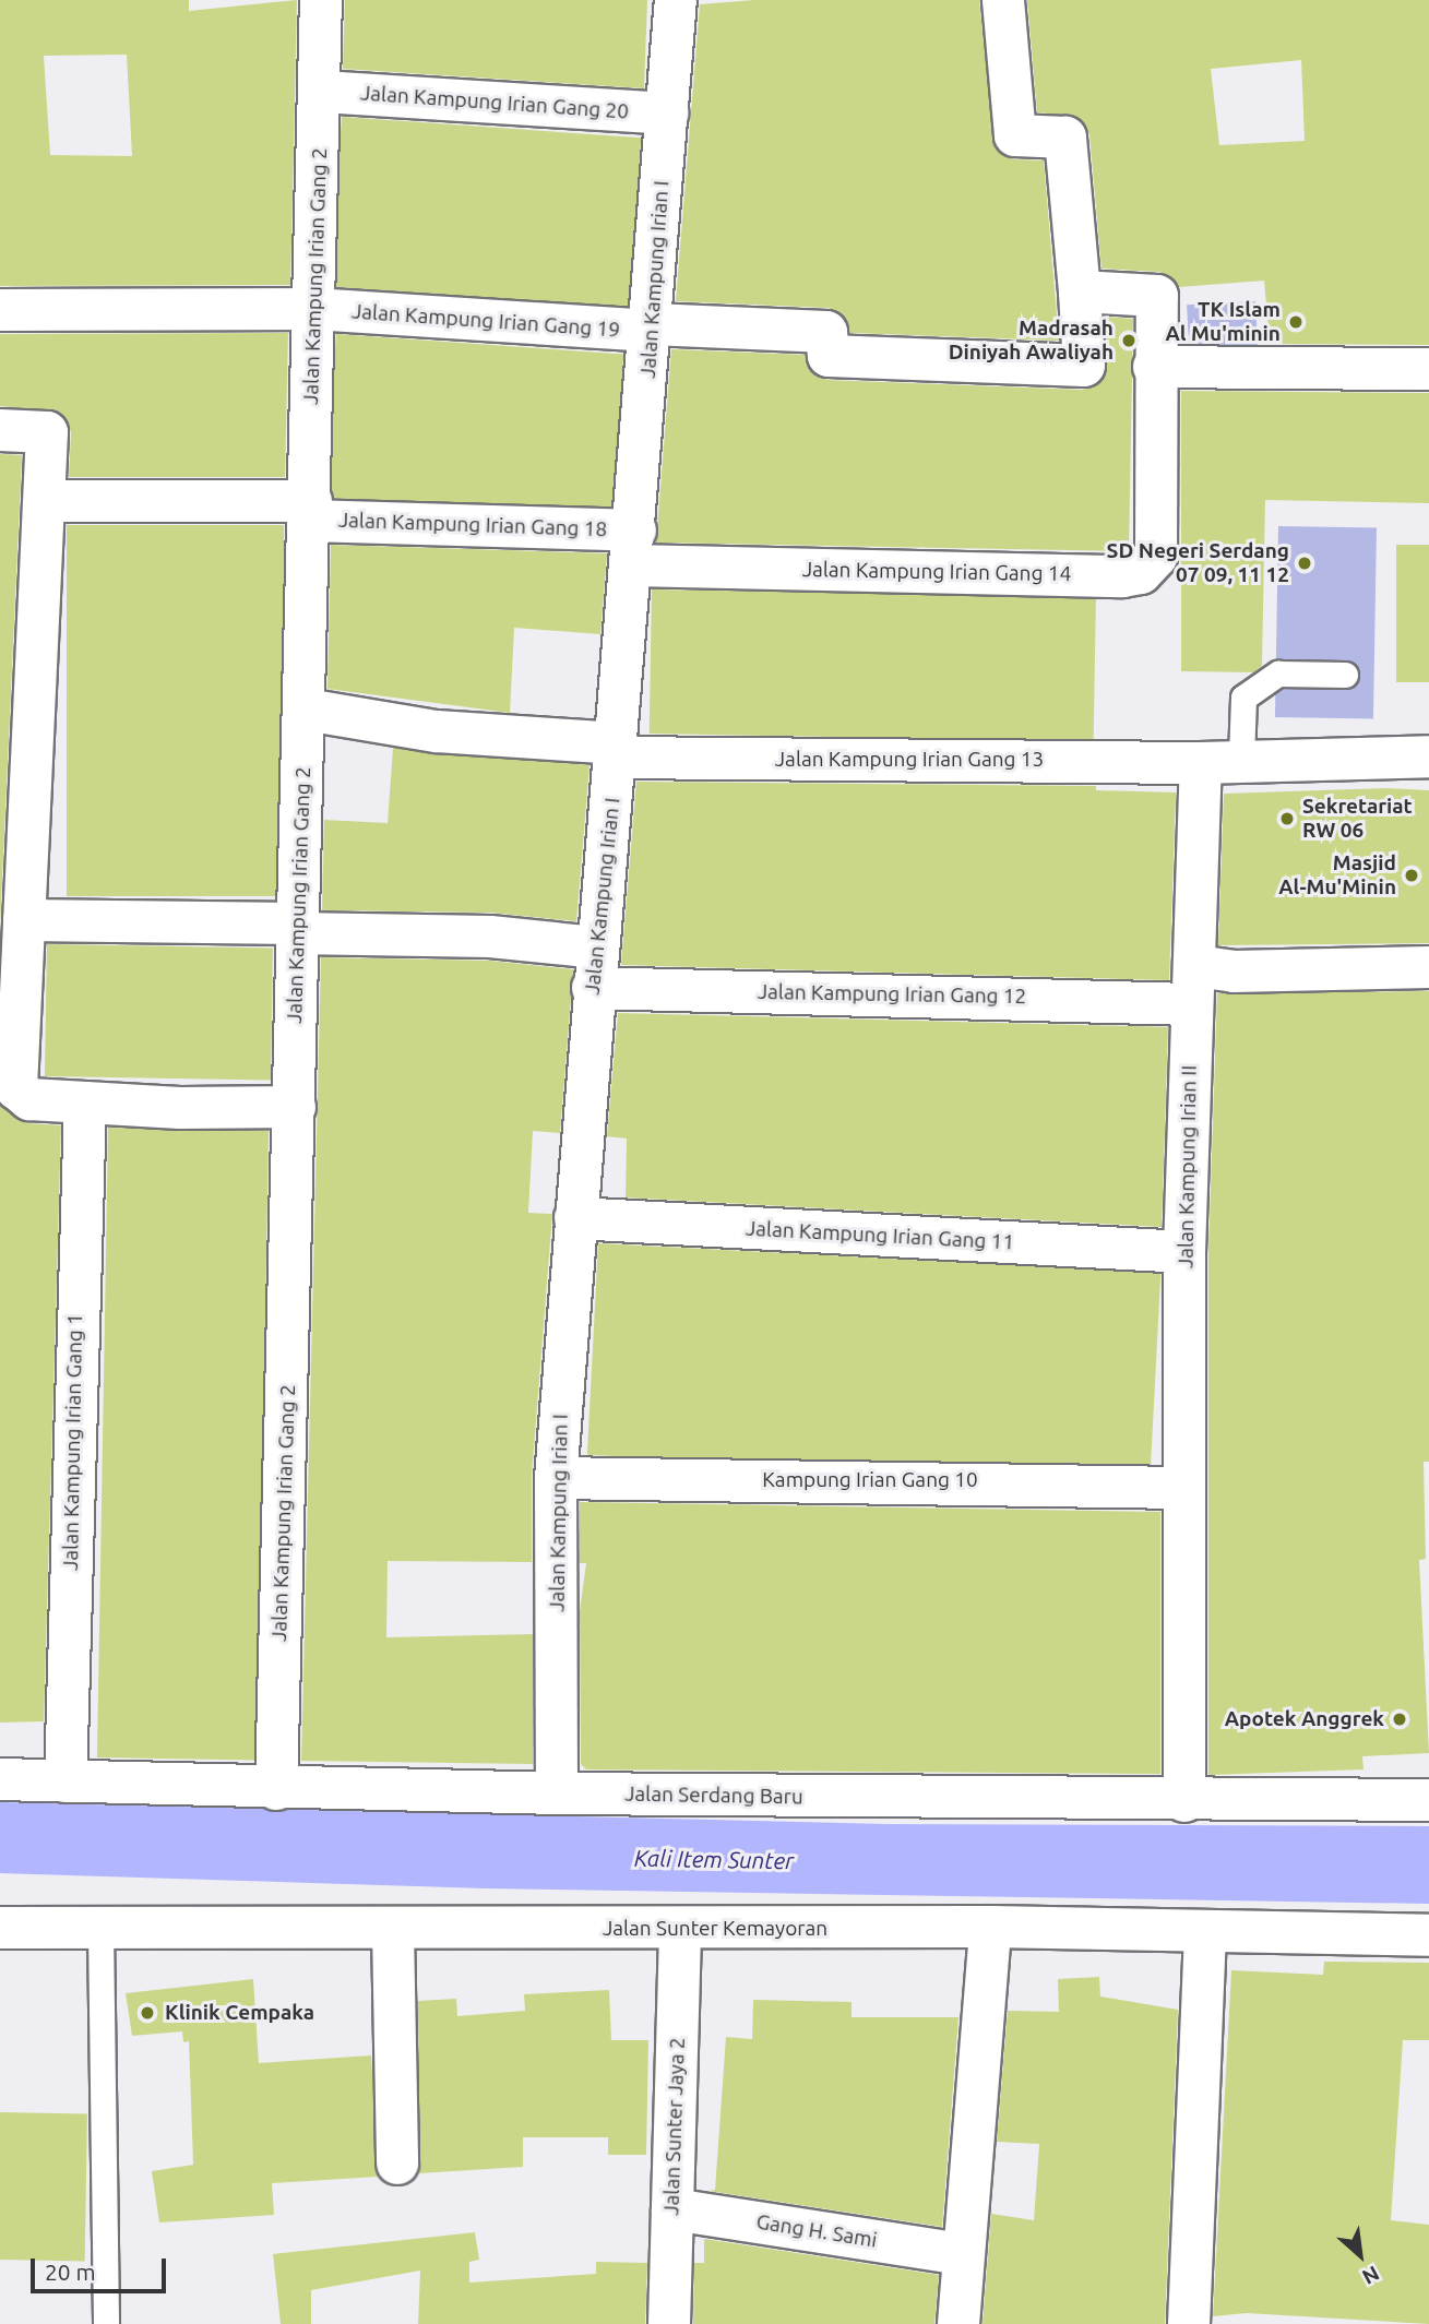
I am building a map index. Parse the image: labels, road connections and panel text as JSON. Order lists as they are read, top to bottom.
{
  "streets": {
    "street": [
      "Jalan Kampung Irian Gang 20",
      "Jalan Kampung Irian Gang 2",
      "Jalan Kampung Irian I",
      "Jalan Kampung Irian Gang 19",
      "Jalan Kampung Irian Gang 18",
      "Jalan Kampung Irian Gang 14",
      "Jalan Kampung Irian Gang 13",
      "Jalan Kampung Irian Gang 12",
      "Jalan Kampung Irian II",
      "Jalan Kampung Irian Gang 11",
      "Jalan Kampung Irian Gang 1",
      "Kampung Irian Gang 10",
      "Jalan Serdang Baru",
      "Jalan Sunter Kemayoran",
      "Jalan Sunter Jaya 2",
      "Gang H. Sami"
    ]
  },
  "crossings": [
    ["Jalan Kampung Irian Gang 20", "Jalan Kampung Irian Gang 2"],
    ["Jalan Kampung Irian Gang 20", "Jalan Kampung Irian I"],
    ["Jalan Kampung Irian Gang 2", "Jalan Kampung Irian Gang 19"],
    ["Jalan Kampung Irian Gang 2", "Jalan Kampung Irian Gang 18"],
    ["Jalan Kampung Irian Gang 2", "Jalan Kampung Irian Gang 13"],
    ["Jalan Kampung Irian Gang 2", "Jalan Kampung Irian Gang 12"],
    ["Jalan Kampung Irian Gang 2", "Jalan Serdang Baru"],
    ["Jalan Kampung Irian I", "Jalan Kampung Irian Gang 19"],
    ["Jalan Kampung Irian I", "Jalan Kampung Irian Gang 18"],
    ["Jalan Kampung Irian I", "Jalan Kampung Irian Gang 14"],
    ["Jalan Kampung Irian I", "Jalan Kampung Irian Gang 13"],
    ["Jalan Kampung Irian I", "Jalan Kampung Irian Gang 12"],
    ["Jalan Kampung Irian I", "Jalan Kampung Irian Gang 11"],
    ["Jalan Kampung Irian I", "Kampung Irian Gang 10"],
    ["Jalan Kampung Irian I", "Jalan Serdang Baru"],
    ["Jalan Kampung Irian Gang 19", "Jalan Kampung Irian Gang 14"],
    ["Jalan Kampung Irian Gang 18", "Jalan Kampung Irian Gang 14"],
    ["Jalan Kampung Irian Gang 13", "Jalan Kampung Irian II"],
    ["Jalan Kampung Irian Gang 12", "Jalan Kampung Irian II"],
    ["Jalan Kampung Irian II", "Jalan Kampung Irian Gang 11"],
    ["Jalan Kampung Irian II", "Kampung Irian Gang 10"],
    ["Jalan Kampung Irian II", "Jalan Serdang Baru"],
    ["Jalan Kampung Irian Gang 1", "Jalan Serdang Baru"],
    ["Jalan Sunter Kemayoran", "Jalan Sunter Jaya 2"],
    ["Jalan Sunter Jaya 2", "Gang H. Sami"]
  ],
  "water": ["Kali Item Sunter"],
  "places": [
    "TK Islam Al Mu'minin",
    "Madrasah Diniyah Awaliyah",
    "SD Negeri Serdang 07 09, 11 12",
    "Sekretariat RW 06",
    "Masjid Al-Mu'Minin",
    "Apotek Anggrek",
    "Klinik Cempaka"
  ],
  "scale_bar": "20 m",
  "north": "bottom right"
}
